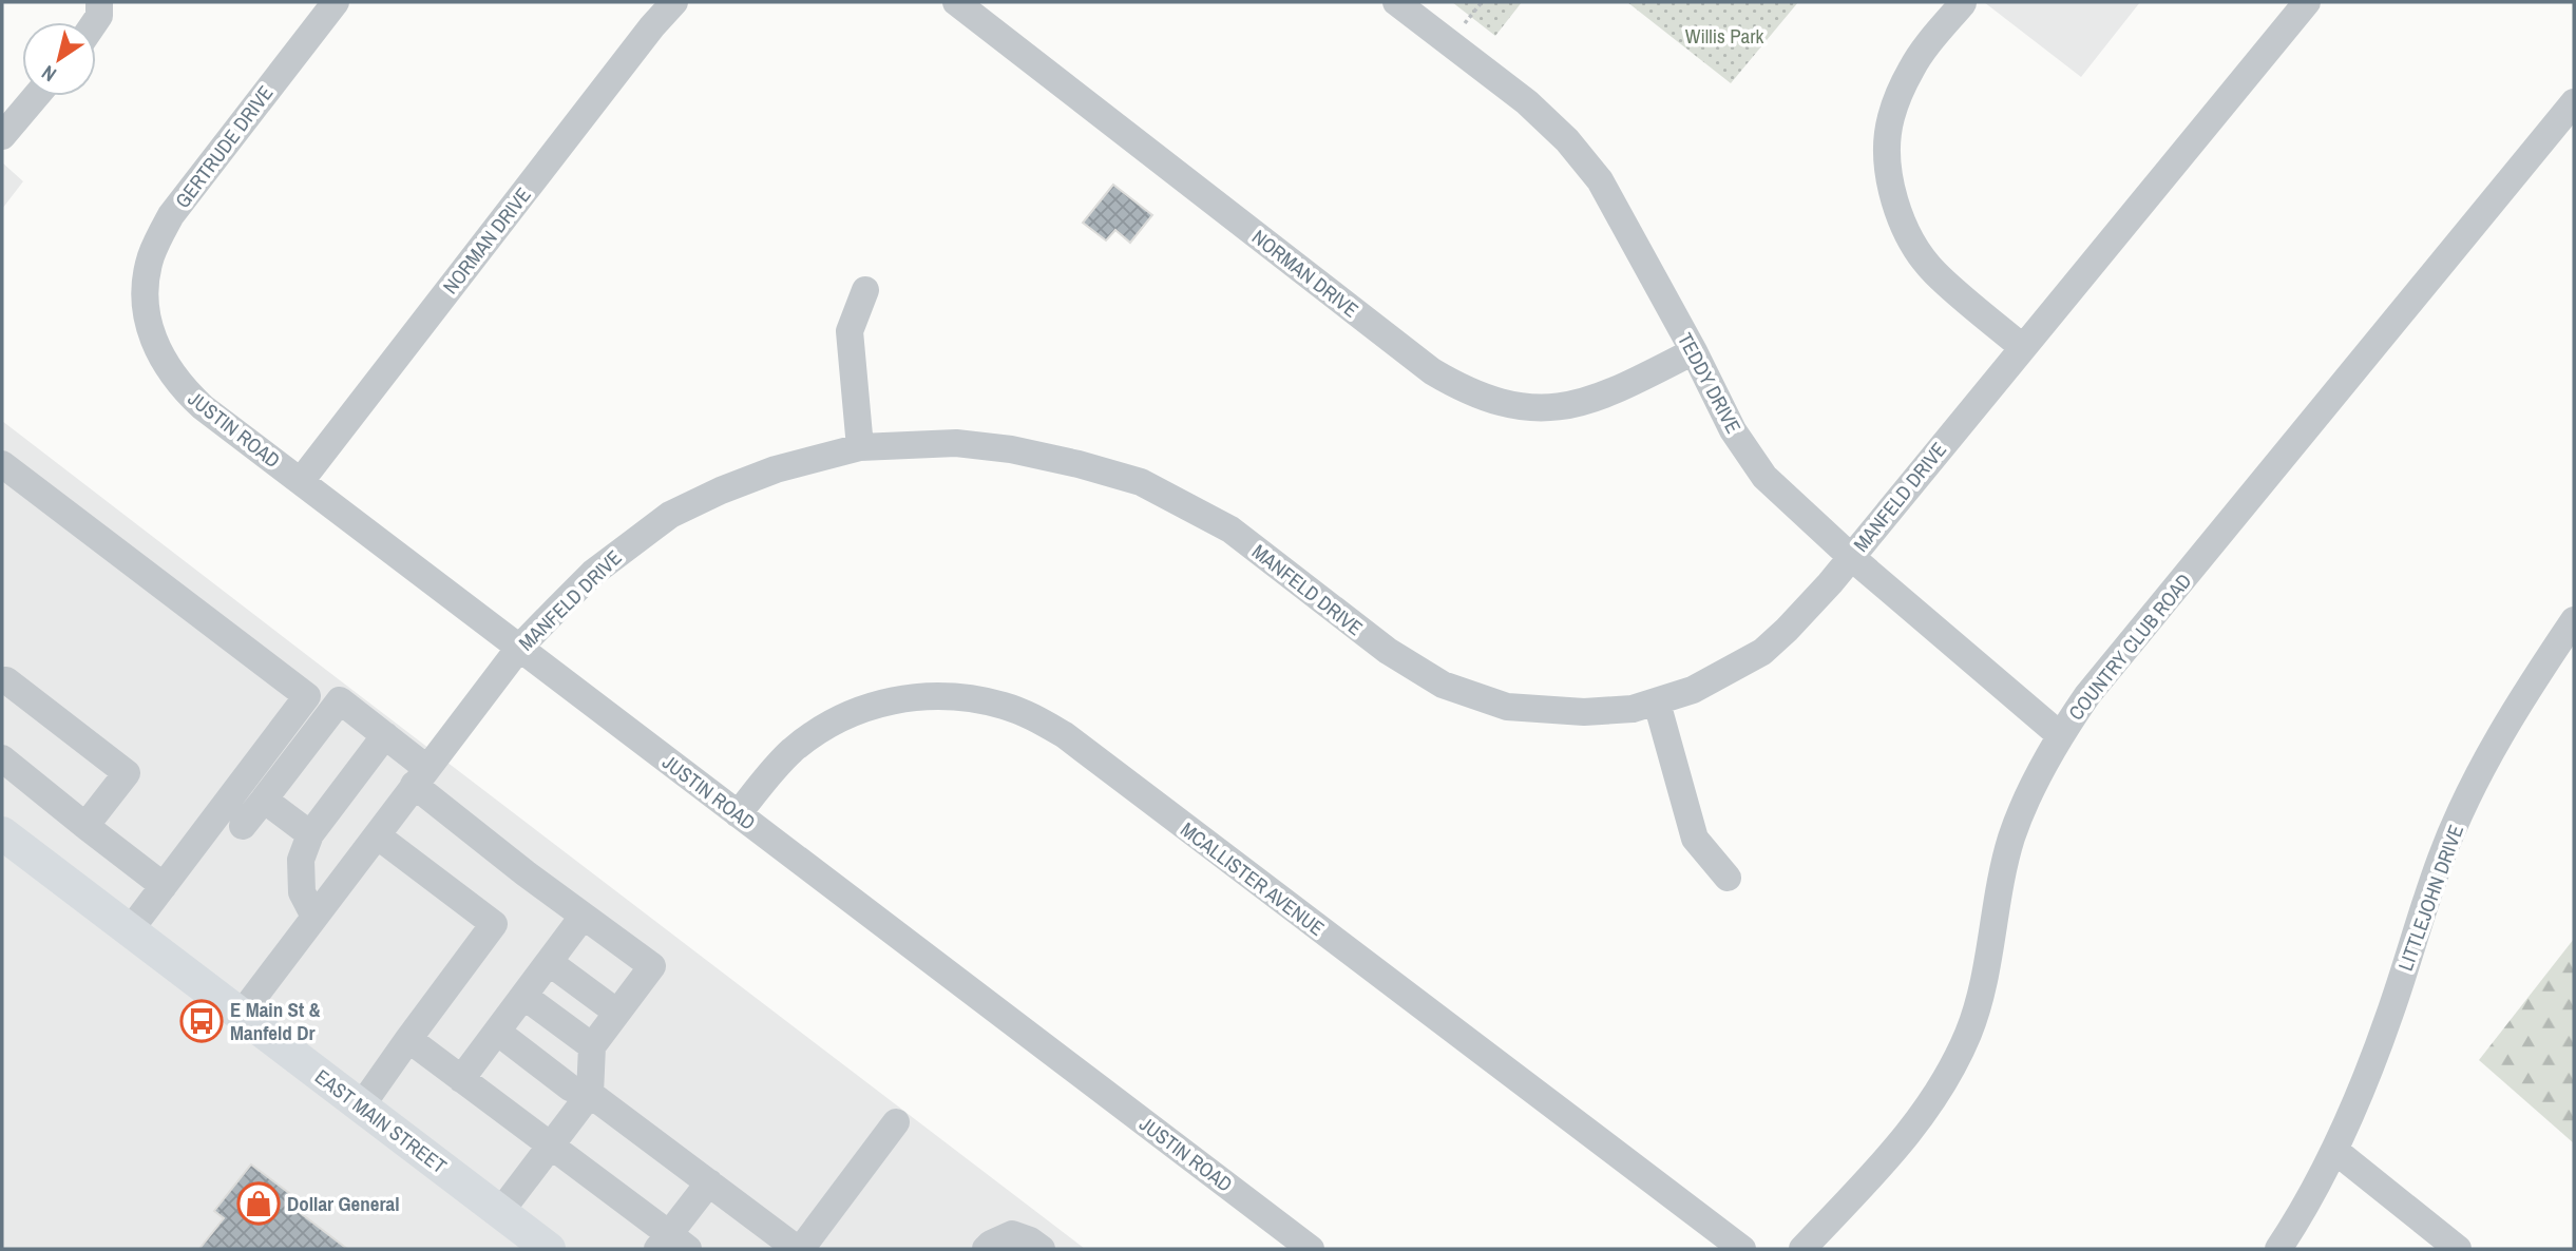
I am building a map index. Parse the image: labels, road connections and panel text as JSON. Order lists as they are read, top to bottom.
{
  "streets": {
    "main road": ["EAST MAIN STREET"],
    "street": [
      "GERTRUDE DRIVE",
      "NORMAN DRIVE",
      "TEDDY DRIVE",
      "JUSTIN ROAD",
      "MANFELD DRIVE",
      "COUNTRY CLUB ROAD",
      "MCALLISTER AVENUE",
      "LITTLEJOHN DRIVE"
    ]
  },
  "crossings": [
    ["GERTRUDE DRIVE", "JUSTIN ROAD"],
    ["NORMAN DRIVE", "TEDDY DRIVE"],
    ["NORMAN DRIVE", "JUSTIN ROAD"],
    ["TEDDY DRIVE", "MANFELD DRIVE"],
    ["TEDDY DRIVE", "COUNTRY CLUB ROAD"],
    ["JUSTIN ROAD", "MANFELD DRIVE"],
    ["JUSTIN ROAD", "MCALLISTER AVENUE"],
    ["MANFELD DRIVE", "EAST MAIN STREET"]
  ],
  "parks": ["Willis Park"],
  "places": {
    "bus stop": ["E Main St & Manfeld Dr"],
    "shop": ["Dollar General"]
  },
  "north": "bottom left"
}
